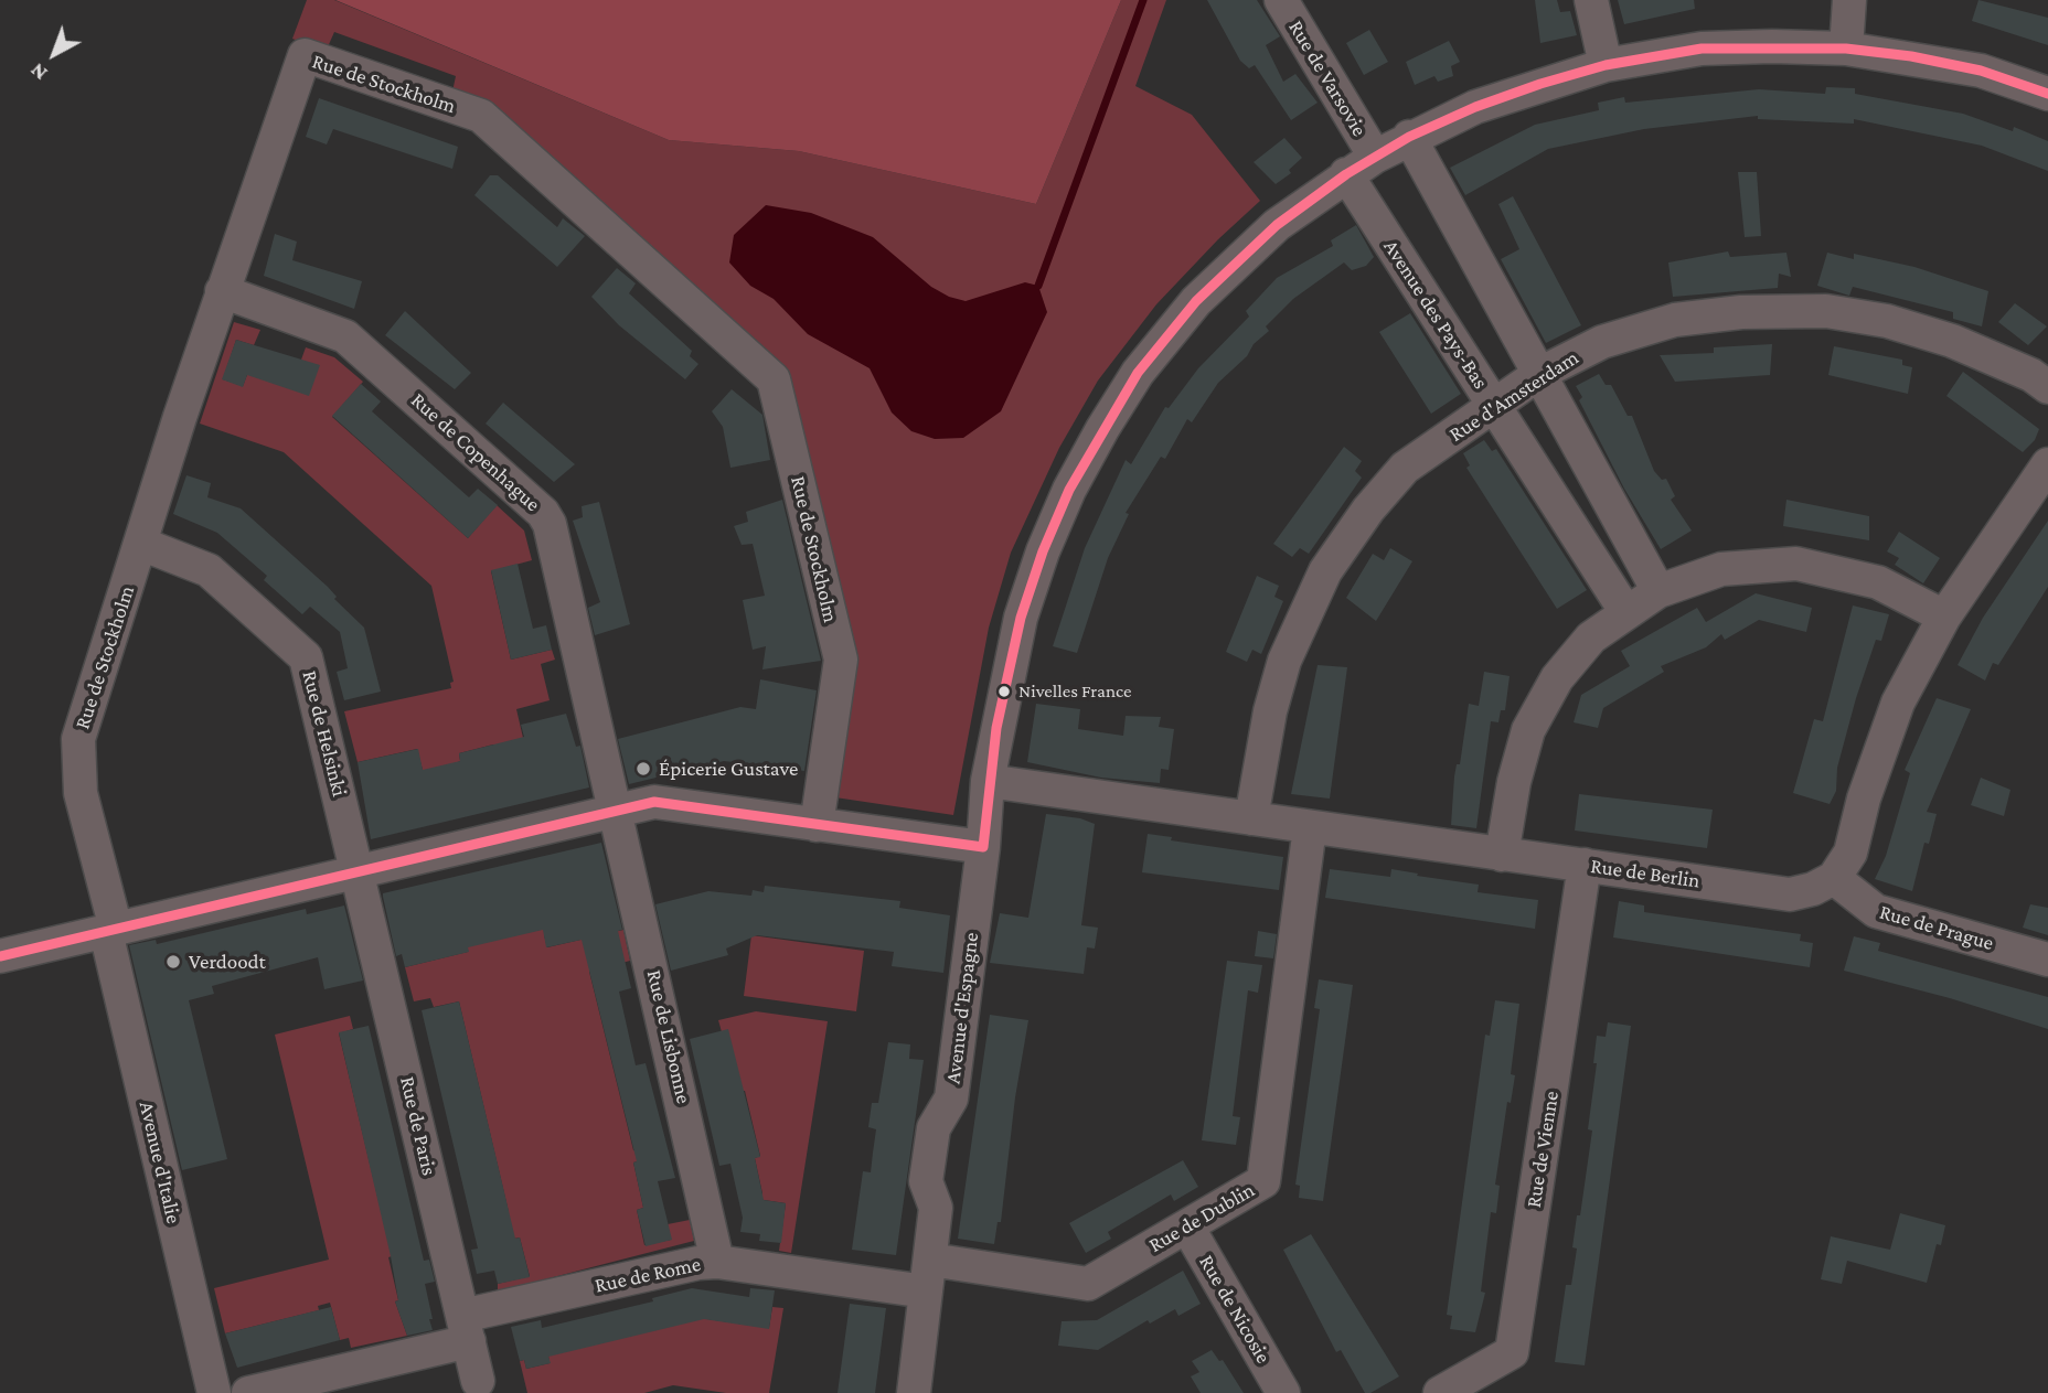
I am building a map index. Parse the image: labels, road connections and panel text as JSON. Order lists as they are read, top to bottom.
{
  "streets": {
    "street": [
      "Rue de Varsovie",
      "Rue de Stockholm",
      "Avenue des Pays-Bas",
      "Rue d'Amsterdam",
      "Rue de Copenhague",
      "Rue de Helsinki",
      "Rue de Berlin",
      "Rue de Prague",
      "Avenue d'Espagne",
      "Rue de Lisbonne",
      "Rue de Paris",
      "Rue de Vienne",
      "Avenue d'Italie",
      "Rue de Dublin",
      "Rue de Rome",
      "Rue de Nicosie"
    ]
  },
  "crossings": [
    ["Rue de Varsovie", "Avenue d'Espagne"],
    ["Rue de Stockholm", "Rue de Copenhague"],
    ["Rue de Stockholm", "Rue de Helsinki"],
    ["Rue de Stockholm", "Avenue d'Italie"],
    ["Avenue des Pays-Bas", "Rue d'Amsterdam"],
    ["Avenue des Pays-Bas", "Avenue d'Espagne"],
    ["Rue d'Amsterdam", "Rue de Berlin"],
    ["Rue de Copenhague", "Rue de Lisbonne"],
    ["Rue de Helsinki", "Rue de Paris"],
    ["Rue de Berlin", "Rue de Prague"],
    ["Rue de Berlin", "Avenue d'Espagne"],
    ["Rue de Berlin", "Rue de Vienne"],
    ["Rue de Berlin", "Rue de Dublin"],
    ["Avenue d'Espagne", "Rue de Dublin"],
    ["Avenue d'Espagne", "Rue de Rome"],
    ["Rue de Lisbonne", "Rue de Rome"],
    ["Rue de Paris", "Rue de Rome"],
    ["Rue de Dublin", "Rue de Rome"],
    ["Rue de Dublin", "Rue de Nicosie"]
  ],
  "places": ["Nivelles France", "Épicerie Gustave", "Verdoodt"],
  "north": "bottom left"
}
